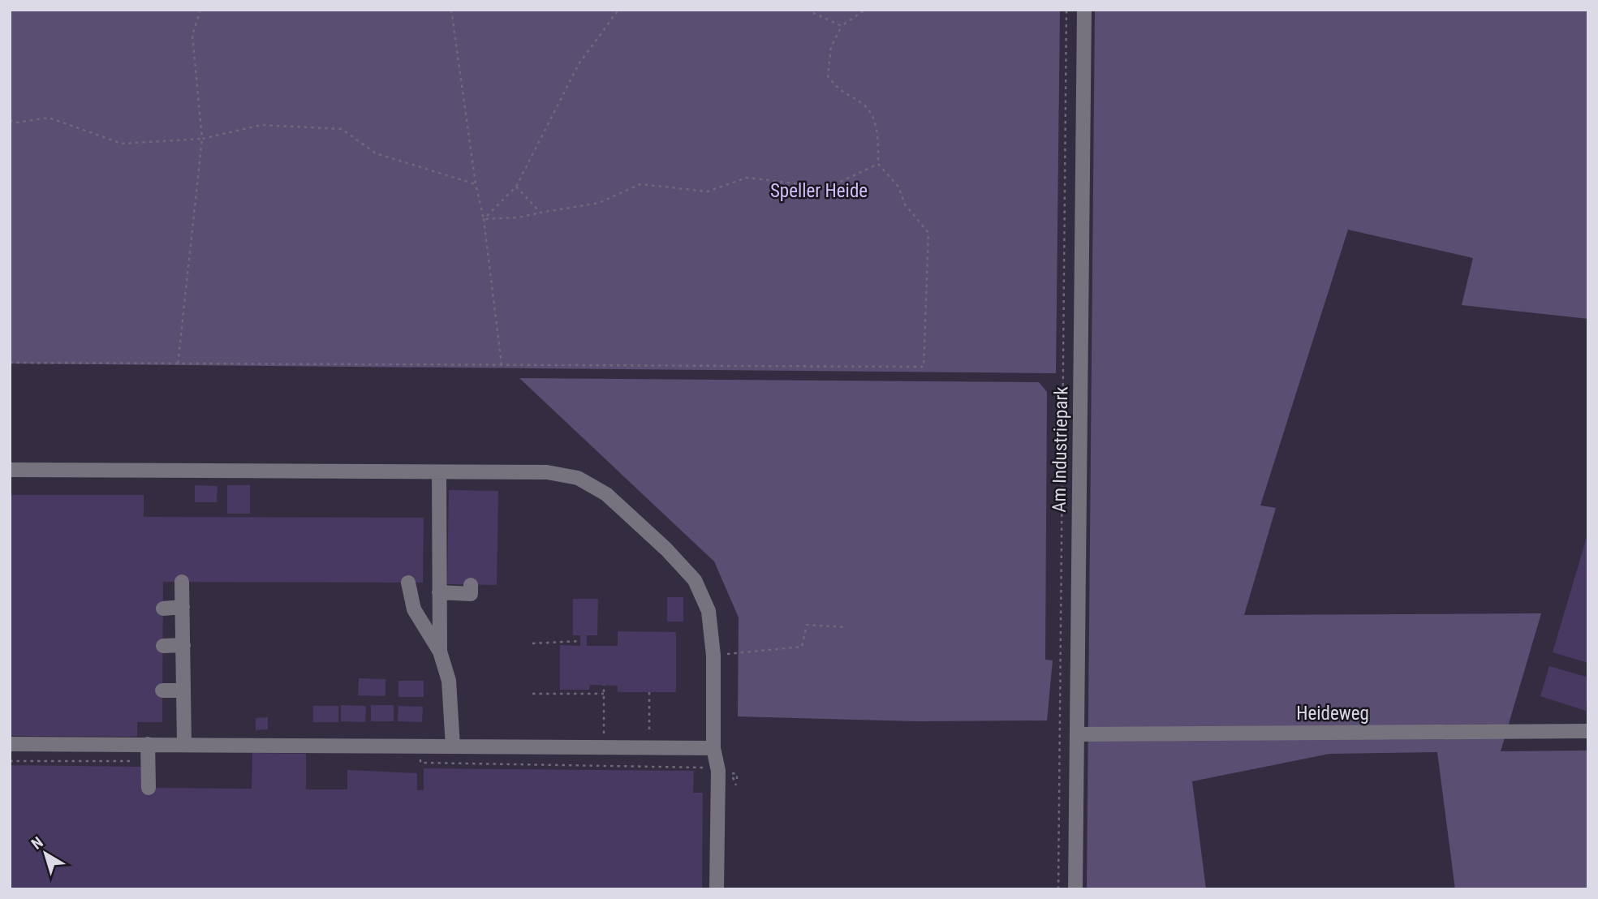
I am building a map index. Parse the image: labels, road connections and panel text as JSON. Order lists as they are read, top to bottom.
{
  "streets": {
    "street": ["Am Industriepark", "Heideweg"]
  },
  "crossings": [
    ["Am Industriepark", "Heideweg"]
  ],
  "parks": ["Speller Heide"],
  "north": "top left"
}
